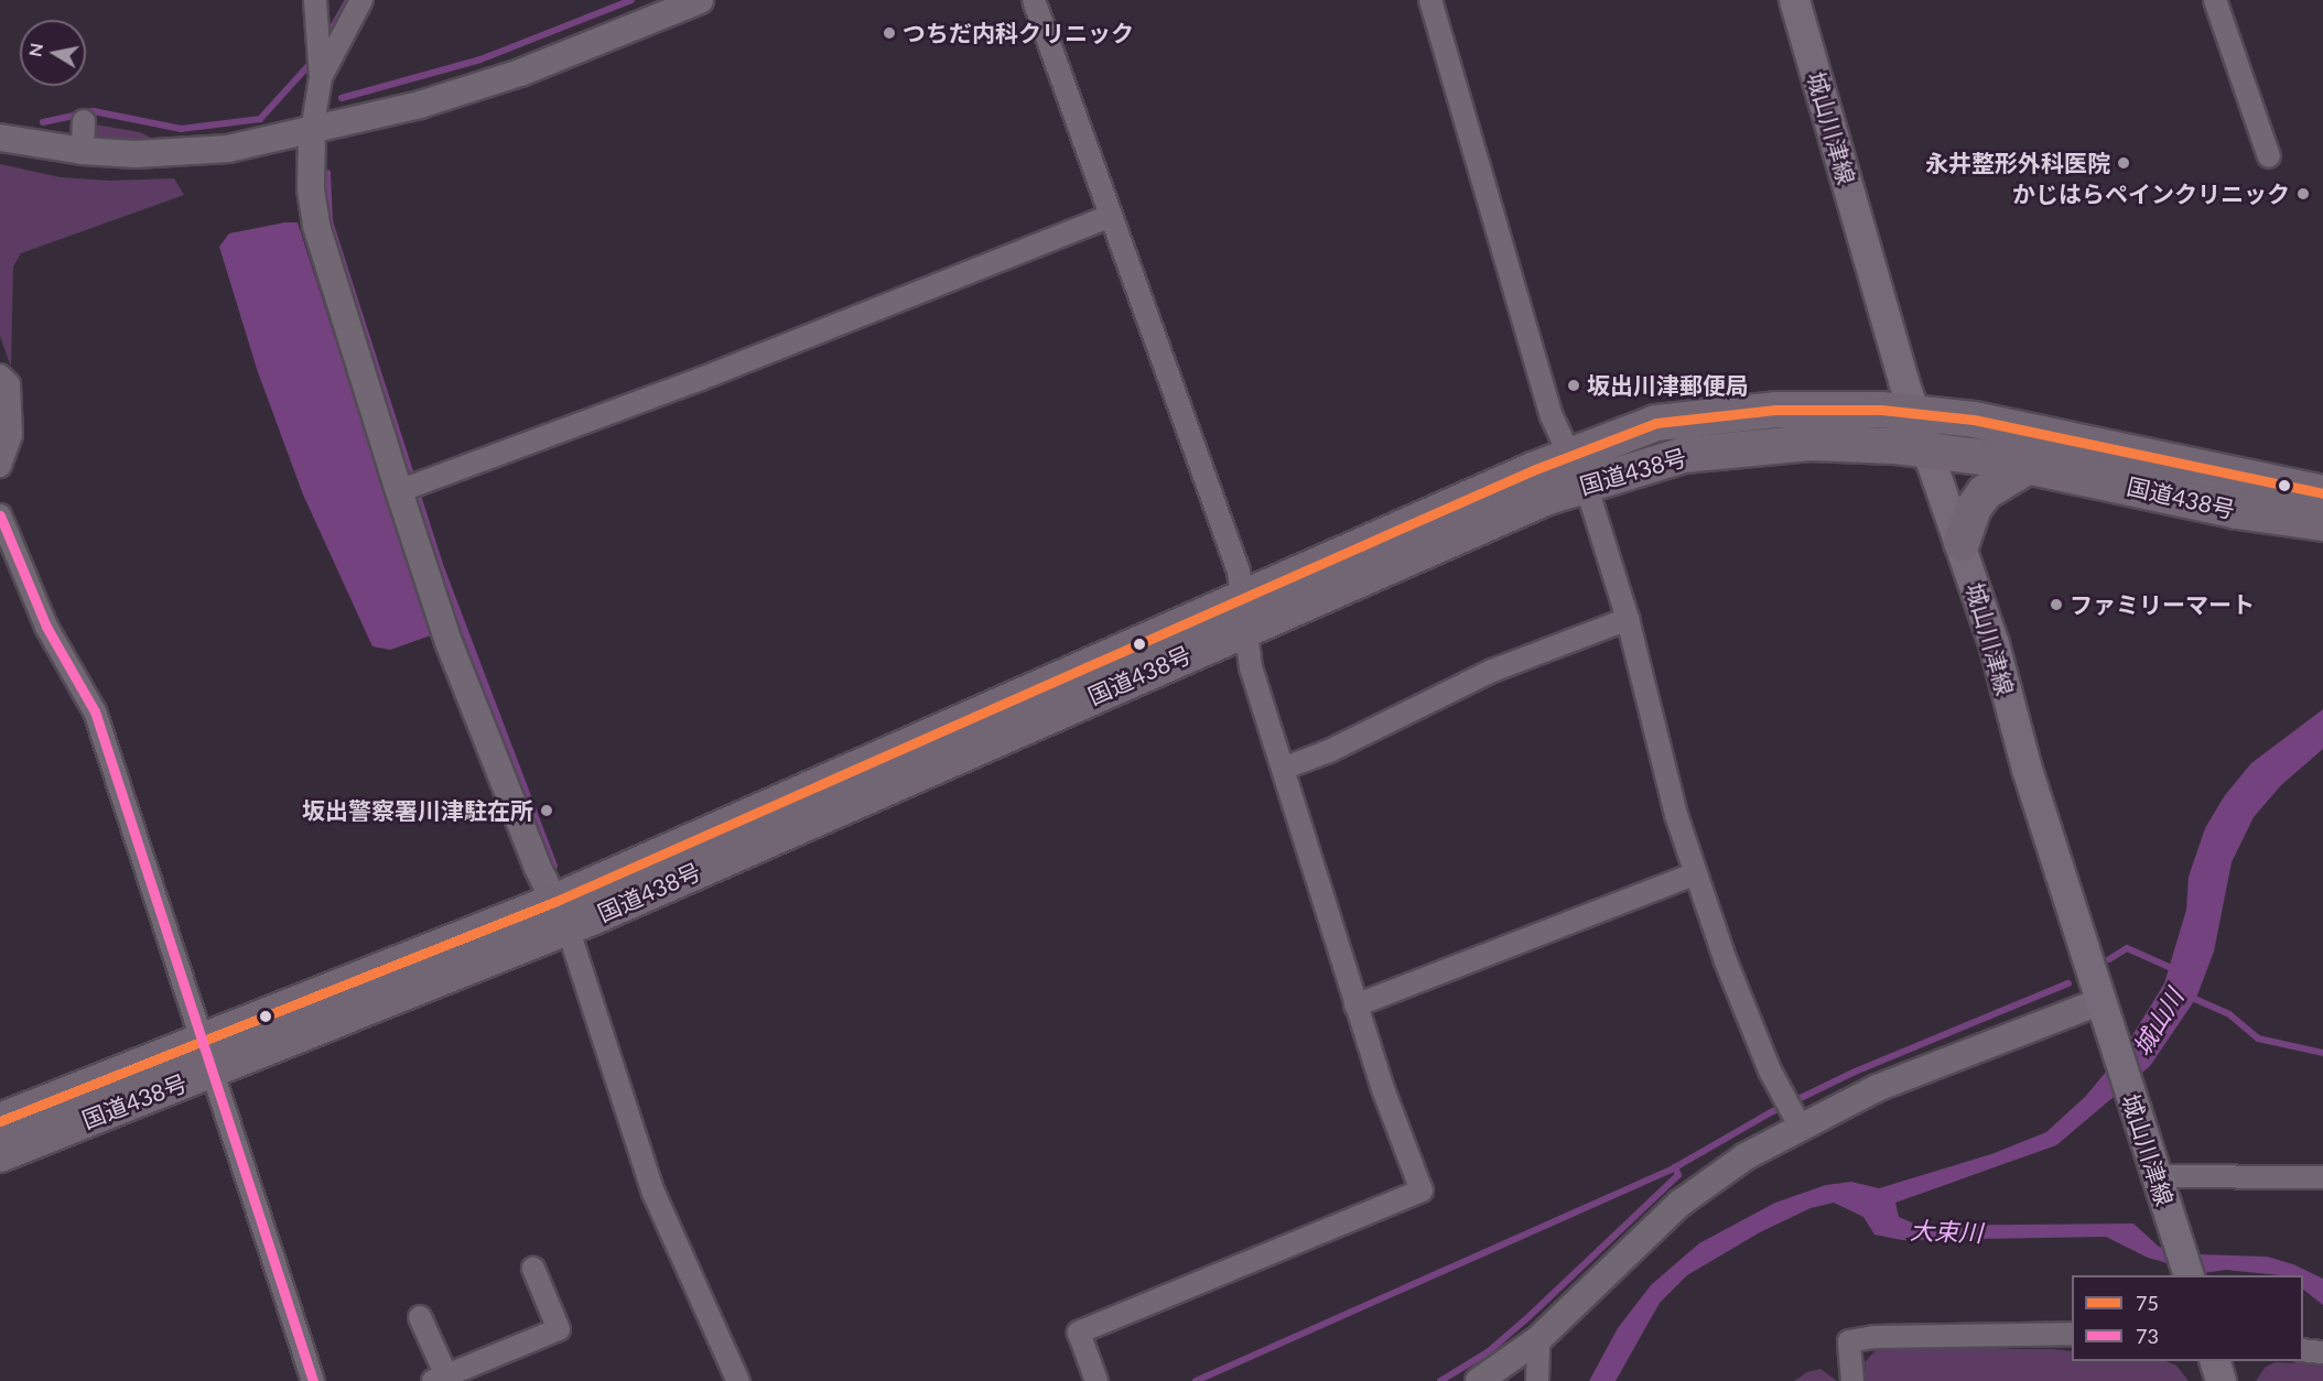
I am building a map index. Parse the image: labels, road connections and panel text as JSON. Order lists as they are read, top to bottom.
{
  "streets": {
    "highway": ["国道438号"],
    "main road": ["城山川津線"]
  },
  "crossings": [
    ["城山川津線", "国道438号"]
  ],
  "water": ["城山川", "大束川"],
  "places": [
    "つちだ内科クリニック",
    "永井整形外科医院",
    "かじはらペインクリニック",
    "坂出川津郵便局",
    "ファミリーマート",
    "坂出警察署川津駐在所"
  ],
  "lines": ["transit line 75", "transit line 73"],
  "legend": ["75", "73"],
  "north": "left"
}
